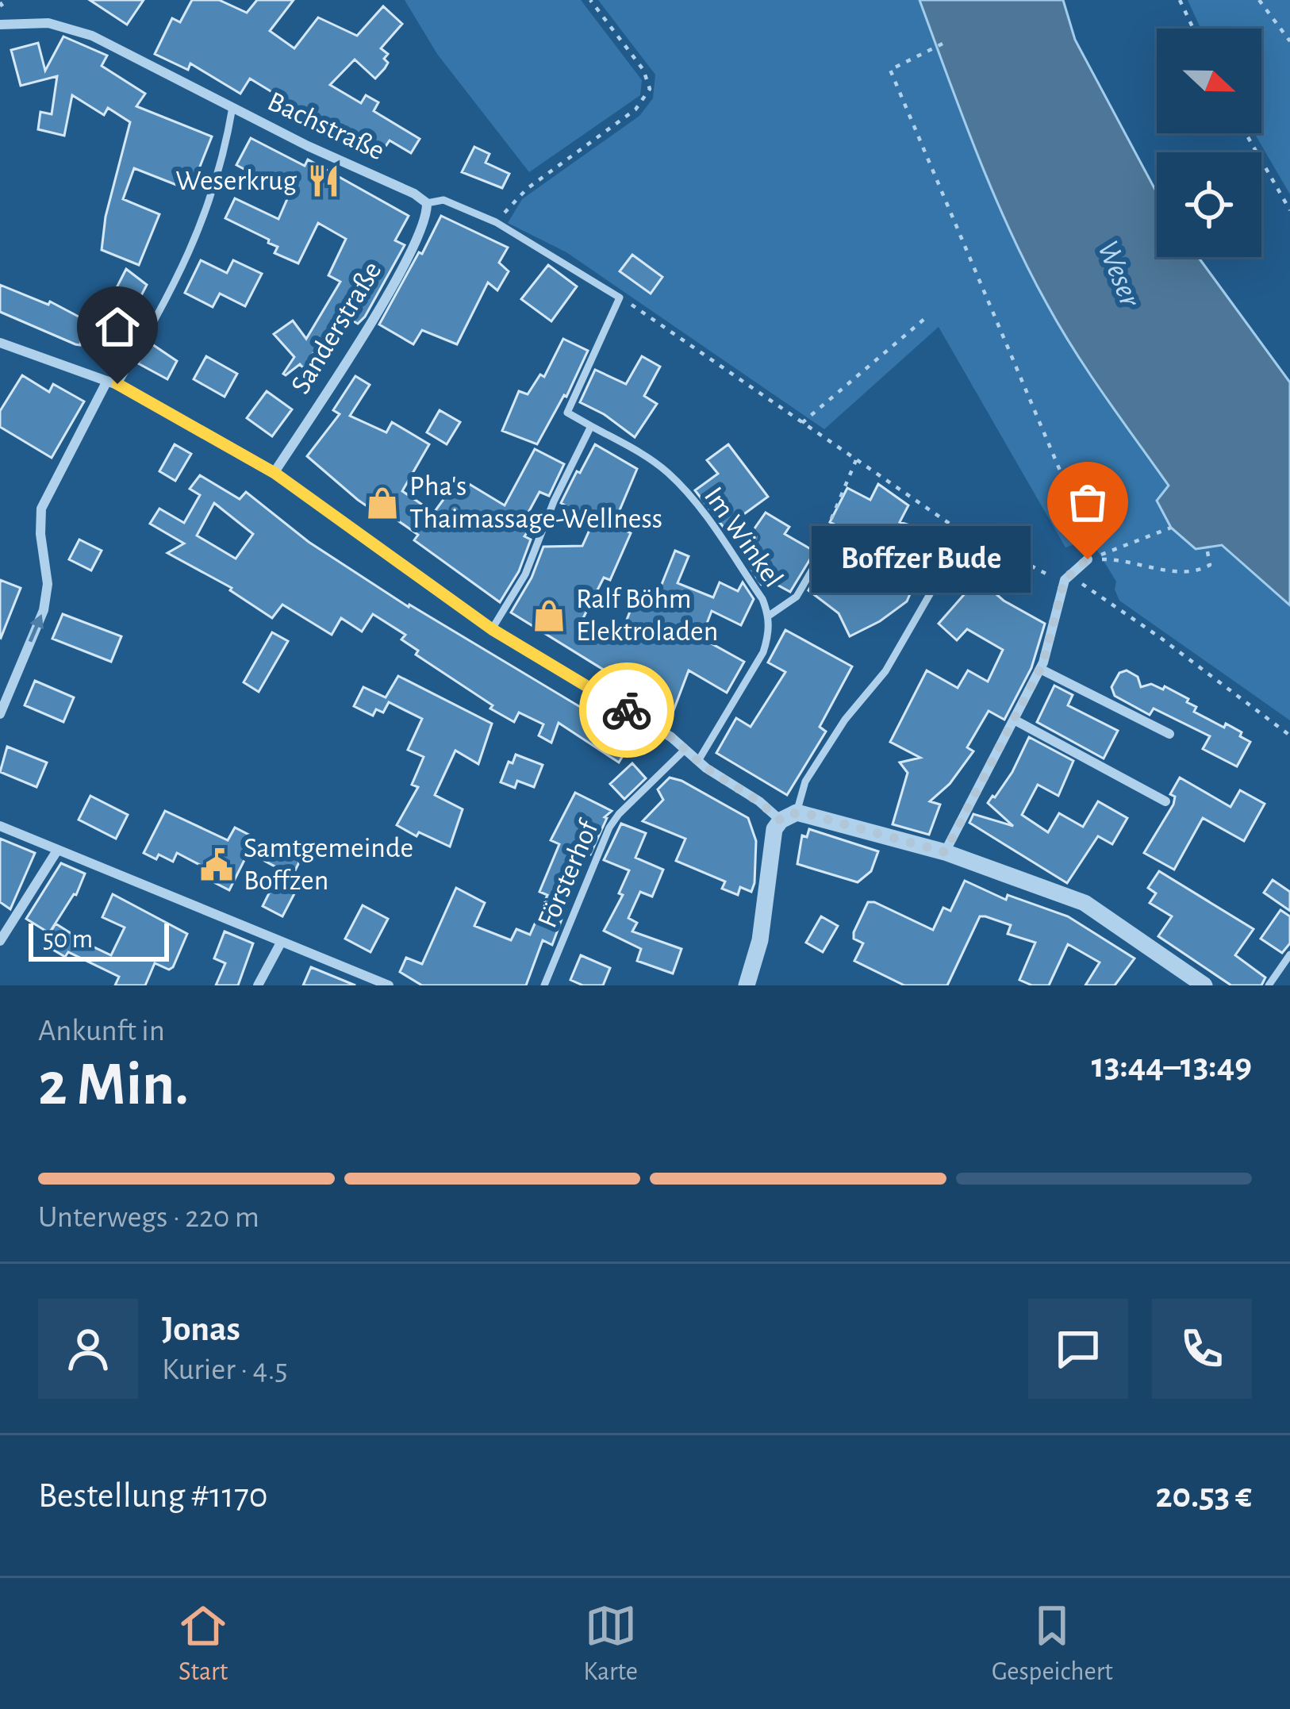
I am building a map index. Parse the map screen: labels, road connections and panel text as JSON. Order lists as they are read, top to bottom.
{
  "streets": {
    "street": ["Bachstraße", "Sanderstraße"],
    "lane": ["Im Winkel", "Försterhof"]
  },
  "crossings": [
    ["Bachstraße", "Sanderstraße"]
  ],
  "water": ["Weser"],
  "places": {
    "restaurant": ["Weserkrug"],
    "shop": ["Pha's Thaimassage-Wellness", "Ralf Böhm Elektroladen"],
    "other": ["Boffzer Bude"],
    "public building": ["Samtgemeinde Boffzen"]
  },
  "scale_bar": "50 m",
  "north": "right",
  "page": {
    "bubble": "Boffzer Bude",
    "scale": "50 m",
    "heading": ["2 Min.", "Ankunft in", "13:44–13:49"],
    "panel": [
      "Jonas",
      "Kurier · 4.5",
      "Bestellung #1170",
      "20.53 €"
    ],
    "bar": "Unterwegs · 220 m",
    "tabs": ["Start", "Karte", "Gespeichert"]
  }
}
